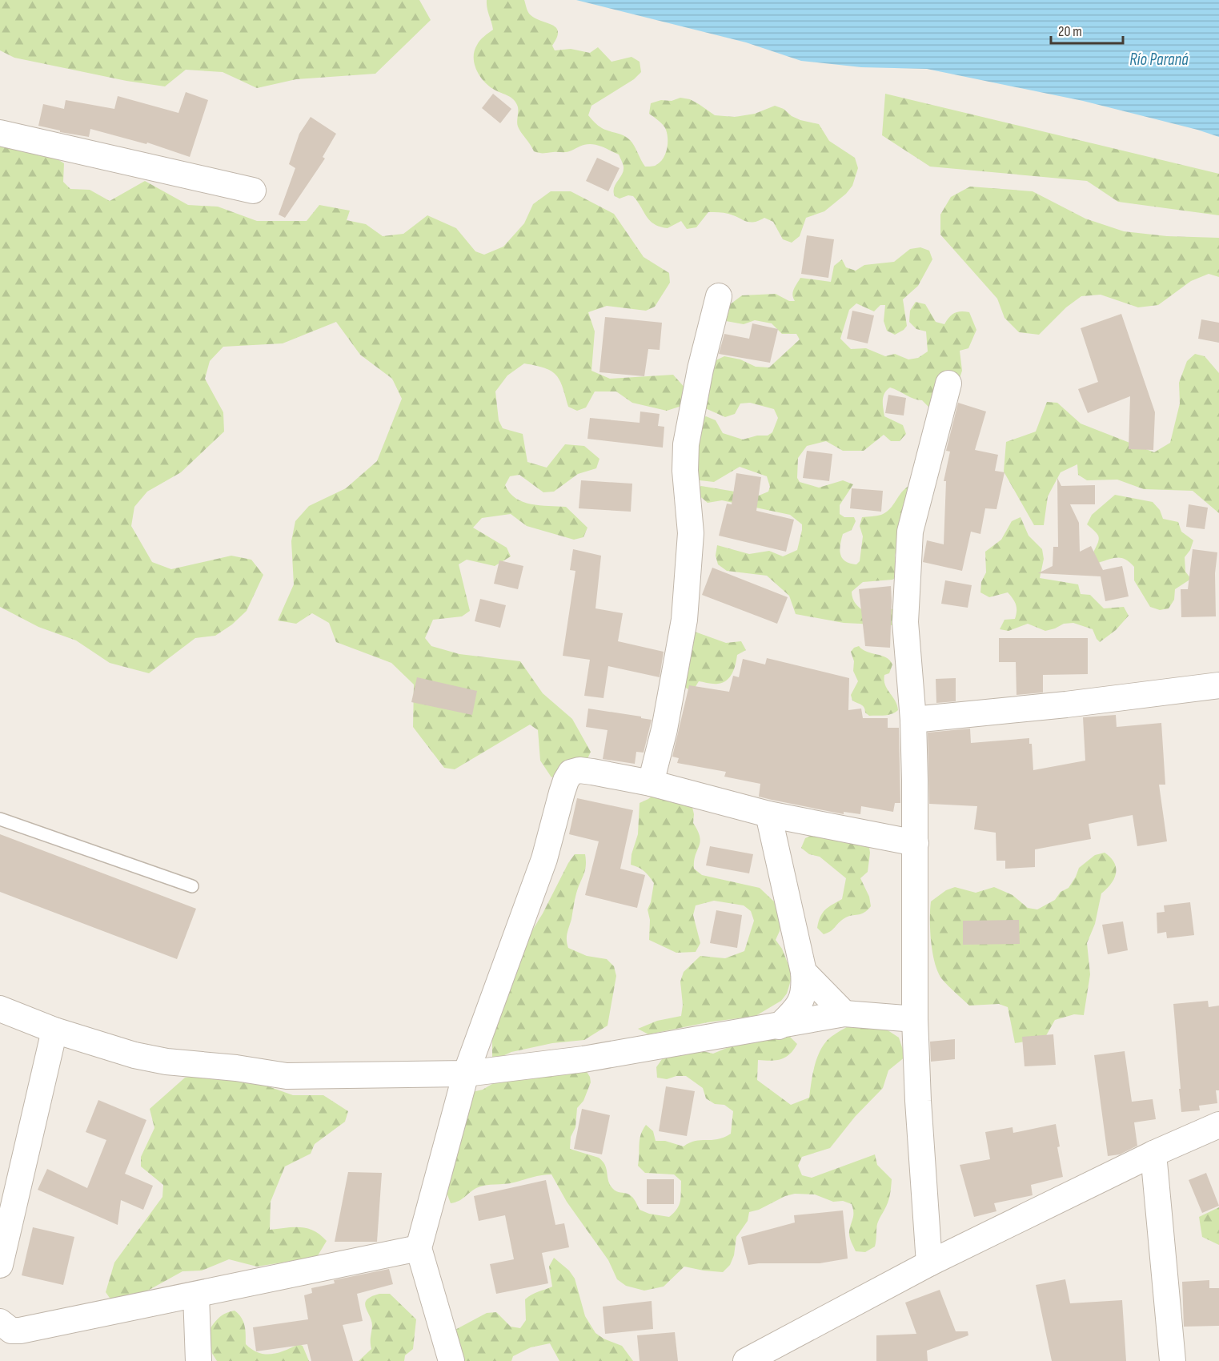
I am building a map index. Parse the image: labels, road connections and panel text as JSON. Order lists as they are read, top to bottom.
{
  "water": ["Río Paraná"],
  "scale_bar": "20 m"
}
